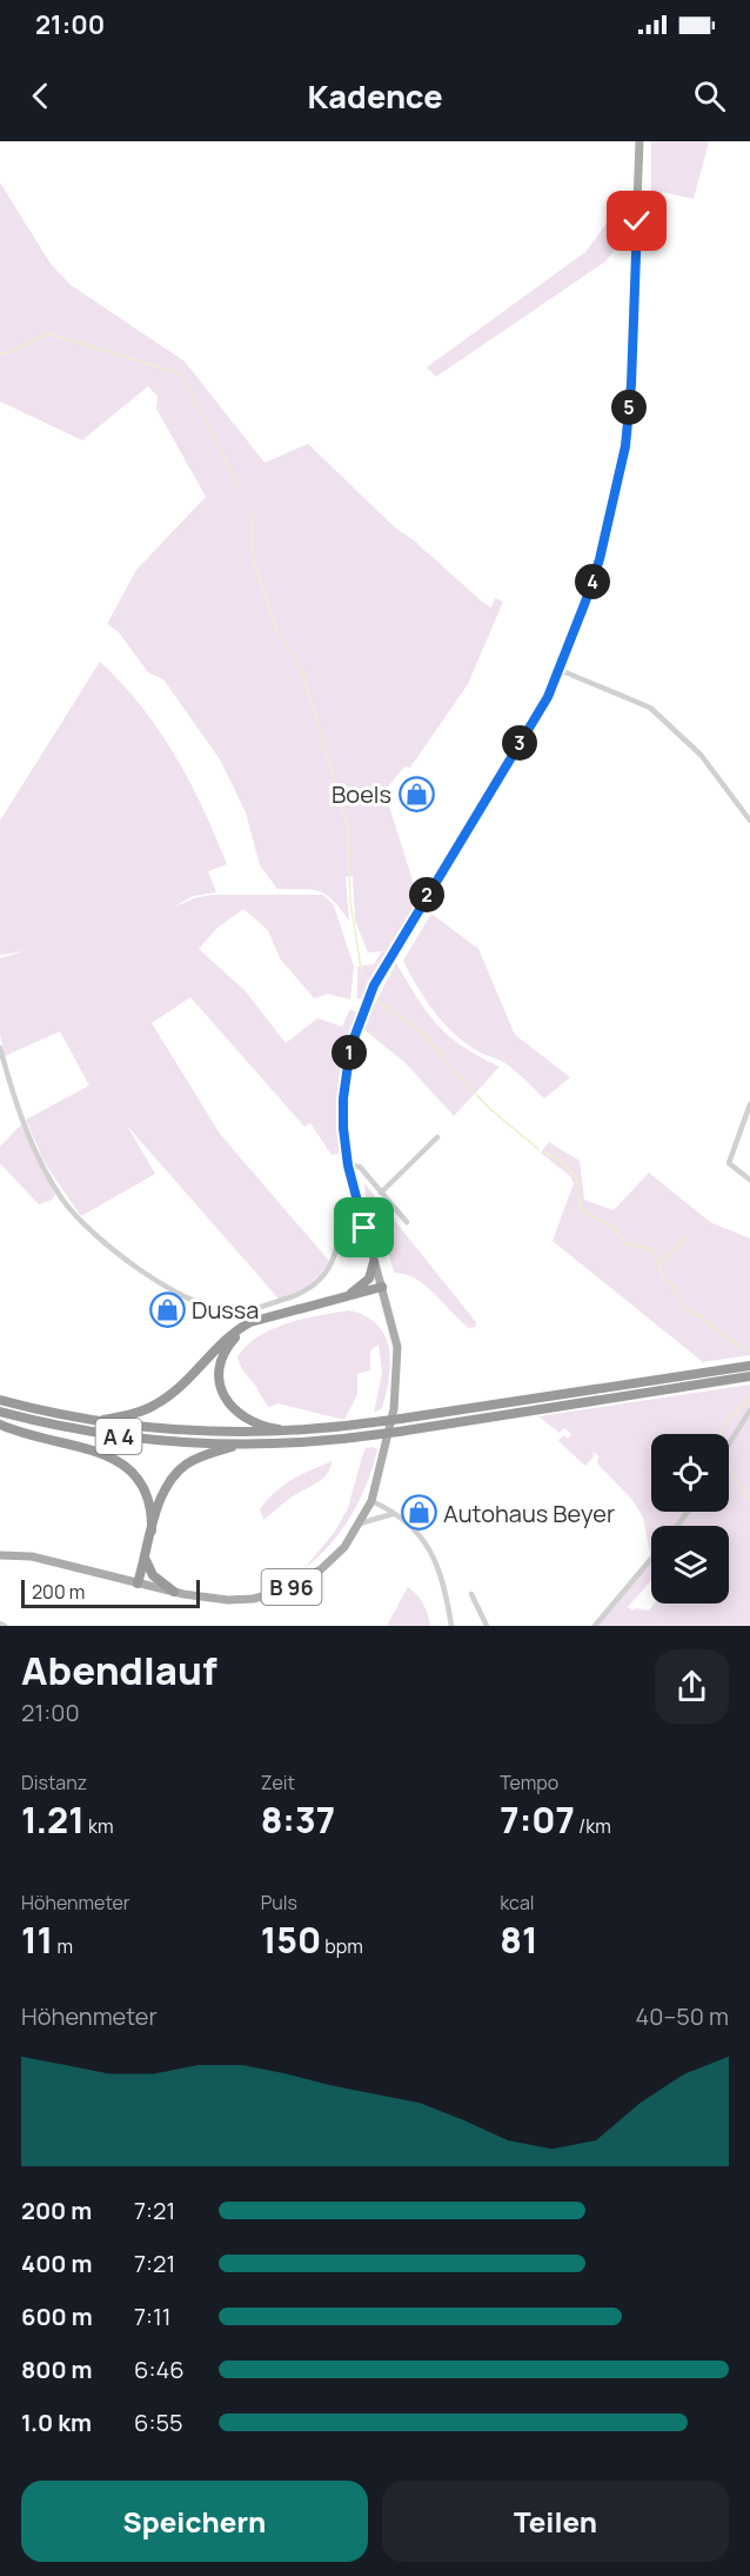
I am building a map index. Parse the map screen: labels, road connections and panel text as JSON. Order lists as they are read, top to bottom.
{
  "streets": {
    "highway": ["A 4"],
    "main road": ["B 96"]
  },
  "places": {
    "shop": ["Boels", "Dussa", "Autohaus Beyer"]
  },
  "scale_bar": "200 m",
  "page": {
    "status": "21:00",
    "header": "Kadence",
    "pins": [
      "5",
      "4",
      "3",
      "2",
      "1"
    ],
    "scale": "200 m",
    "heading": ["Abendlauf", "21:00"],
    "stats": [
      ["Distanz", "1.21 km"],
      ["Zeit", "8:37"],
      ["Tempo", "7:07 /km"],
      ["Höhenmeter", "11 m"],
      ["Puls", "150 bpm"],
      ["kcal", "81"]
    ],
    "chart": ["Höhenmeter", "40–50 m"],
    "list": [
      {
        "name": "200 m",
        "note": "7:21"
      },
      {
        "name": "400 m",
        "note": "7:21"
      },
      {
        "name": "600 m",
        "note": "7:11"
      },
      {
        "name": "800 m",
        "note": "6:46"
      },
      {
        "name": "1.0 km",
        "note": "6:55"
      }
    ],
    "buttons": ["Speichern", "Teilen"]
  }
}
